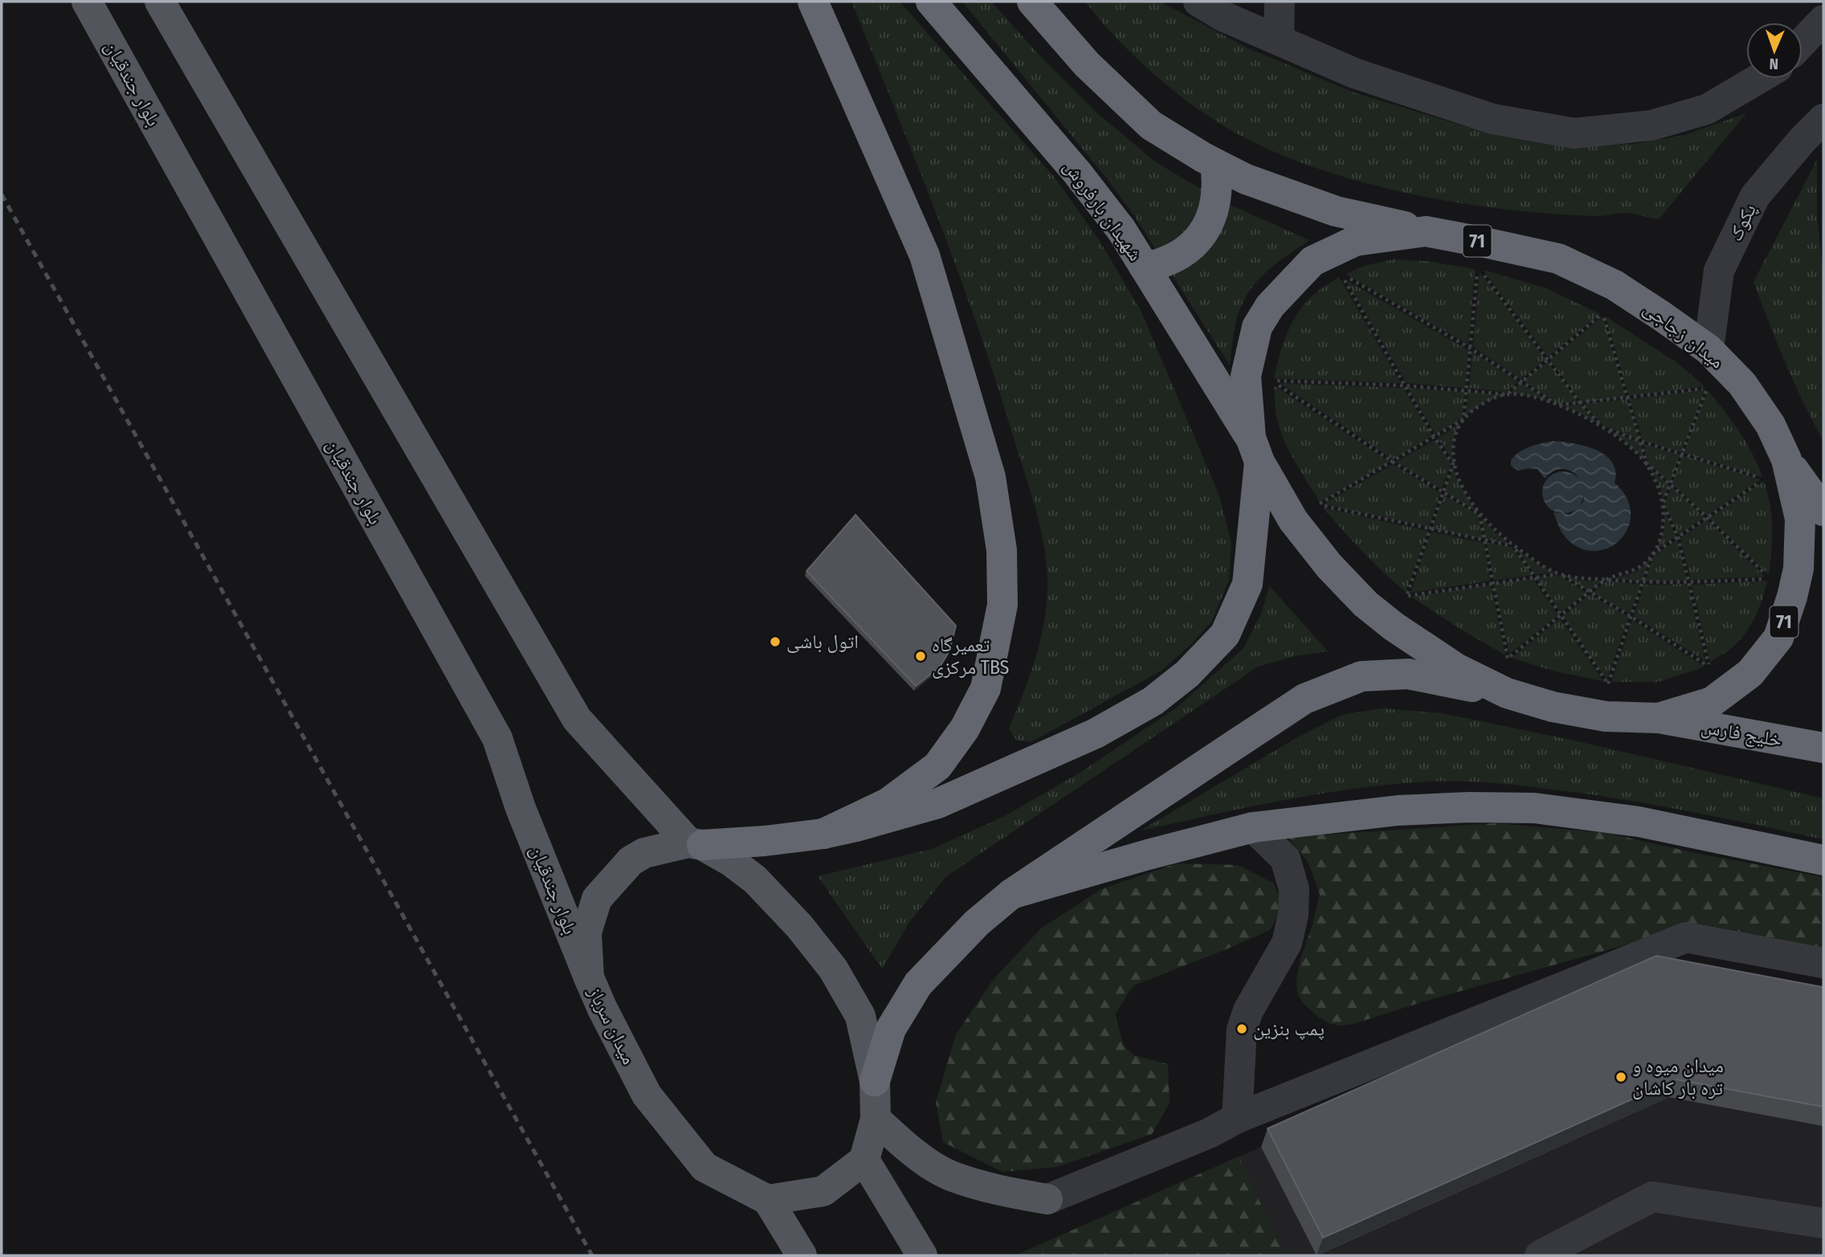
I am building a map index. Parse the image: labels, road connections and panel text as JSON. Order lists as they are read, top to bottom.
{
  "streets": {
    "highway": [
      "شهیدان بارفروش",
      "71",
      "میدان زجاجی",
      "خلیج فارس"
    ],
    "main road": ["بلوار جندقیان", "میدان سرباز"],
    "street": ["پکوک"]
  },
  "crossings": [
    ["بلوار جندقیان", "میدان سرباز"],
    ["شهیدان بارفروش", "میدان زجاجی"],
    ["پکوک", "میدان زجاجی"],
    ["71", "میدان زجاجی"],
    ["میدان زجاجی", "خلیج فارس"]
  ],
  "places": [
    "اتول باشی",
    "تعمیرگاه مرکزی TBS",
    "پمپ بنزین",
    "میدان میوه و تره بار کاشان"
  ],
  "north": "bottom"
}
